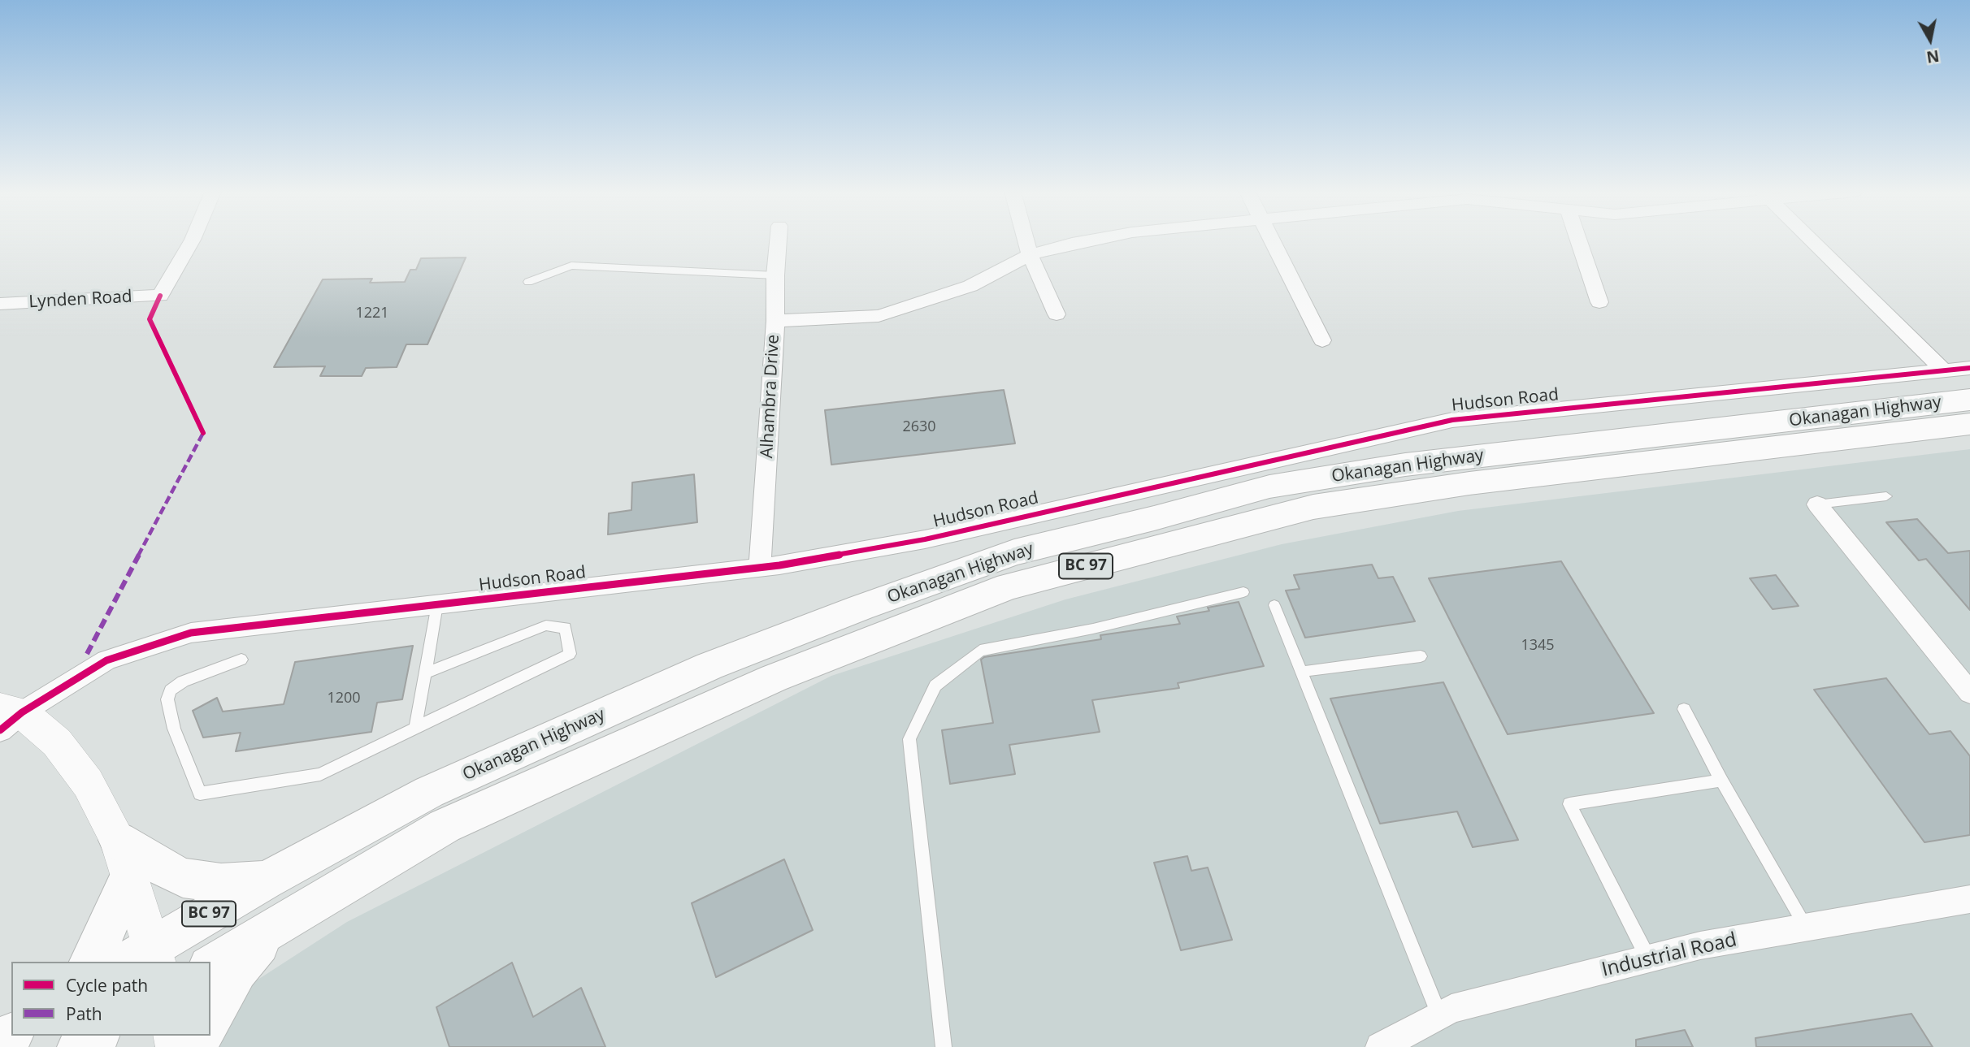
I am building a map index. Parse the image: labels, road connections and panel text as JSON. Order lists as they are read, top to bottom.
{
  "streets": {
    "highway": ["Okanagan Highway", "BC 97"],
    "main road": ["Hudson Road"],
    "street": ["Lynden Road", "Alhambra Drive", "Industrial Road"]
  },
  "crossings": [
    ["Alhambra Drive", "Hudson Road"],
    ["Hudson Road", "Okanagan Highway"]
  ],
  "house_numbers": [
    "1221",
    "2630",
    "1345",
    "1200"
  ],
  "legend": ["Cycle path", "Path"],
  "north": "bottom"
}
